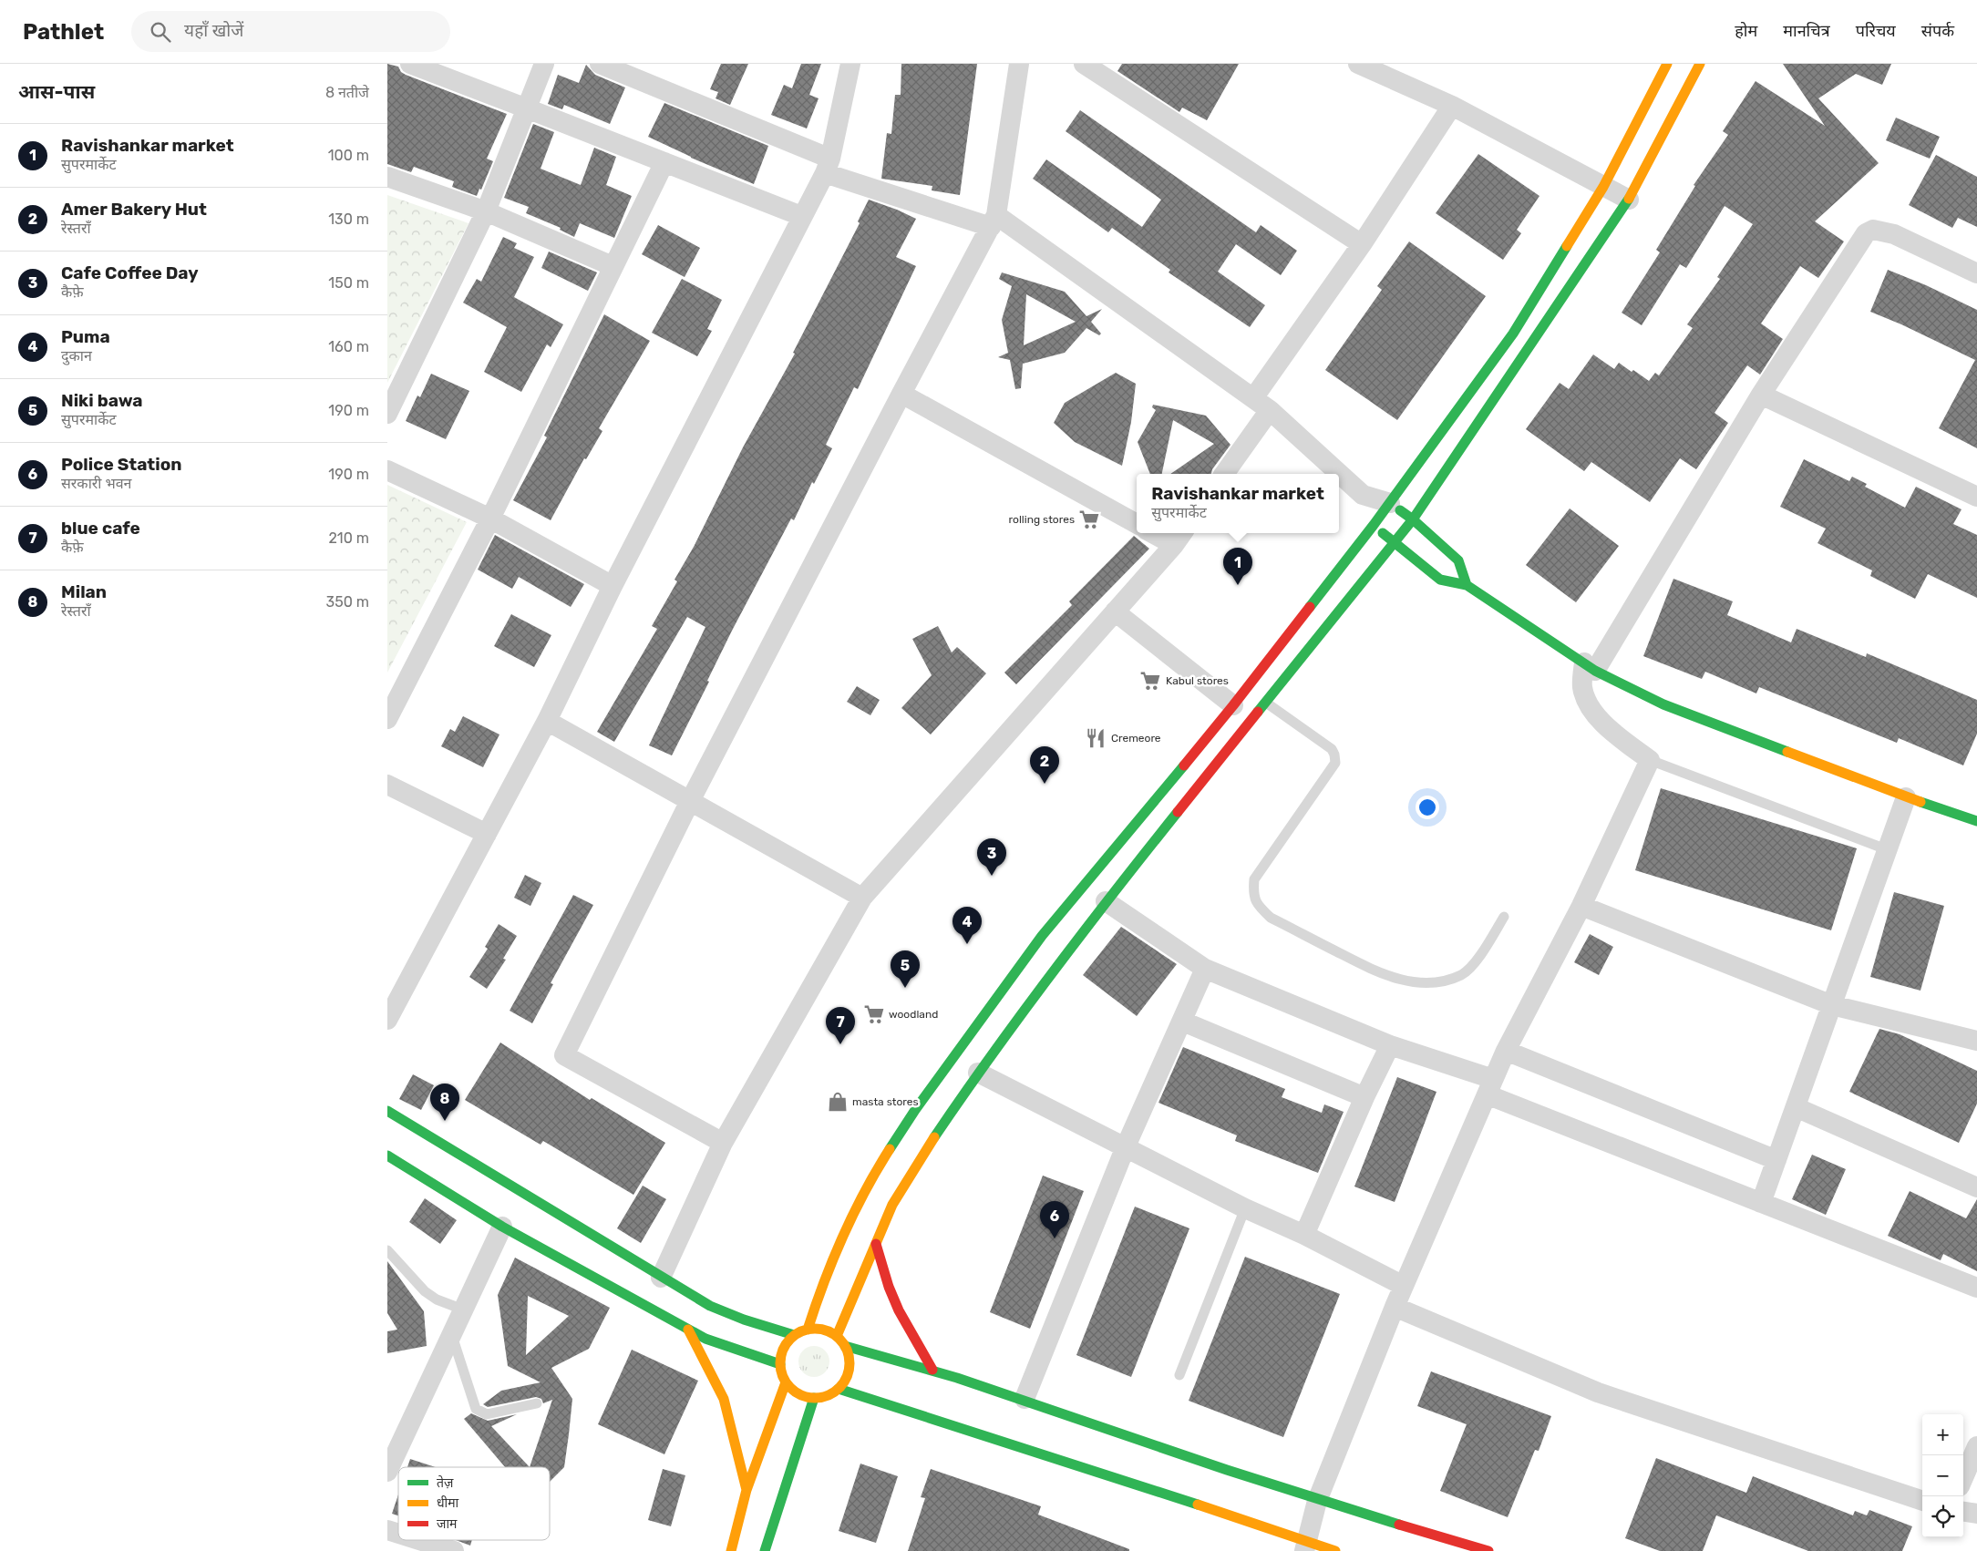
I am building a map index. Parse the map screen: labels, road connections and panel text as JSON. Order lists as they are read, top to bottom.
{
  "places": {
    "supermarket": ["rolling stores", "Kabul stores", "woodland"],
    "restaurant": ["Cremeore"],
    "shop": ["masta stores"]
  },
  "legend": ["तेज़", "धीमा", "जाम"],
  "page": {
    "header": "Pathlet",
    "search": "यहाँ खोजें",
    "nav": [
      "होम",
      "मानचित्र",
      "परिचय",
      "संपर्क"
    ],
    "heading": ["आस-पास", "8 नतीजे"],
    "list": [
      {
        "mark": "1",
        "name": "Ravishankar market",
        "note": "सुपरमार्केट",
        "value": "100 m"
      },
      {
        "mark": "2",
        "name": "Amer Bakery Hut",
        "note": "रेस्तराँ",
        "value": "130 m"
      },
      {
        "mark": "3",
        "name": "Cafe Coffee Day",
        "note": "कैफ़े",
        "value": "150 m"
      },
      {
        "mark": "4",
        "name": "Puma",
        "note": "दुकान",
        "value": "160 m"
      },
      {
        "mark": "5",
        "name": "Niki bawa",
        "note": "सुपरमार्केट",
        "value": "190 m"
      },
      {
        "mark": "6",
        "name": "Police Station",
        "note": "सरकारी भवन",
        "value": "190 m"
      },
      {
        "mark": "7",
        "name": "blue cafe",
        "note": "कैफ़े",
        "value": "210 m"
      },
      {
        "mark": "8",
        "name": "Milan",
        "note": "रेस्तराँ",
        "value": "350 m"
      }
    ],
    "popup": ["Ravishankar market", "सुपरमार्केट"],
    "pins": [
      "1",
      "2",
      "3",
      "4",
      "5",
      "7",
      "8",
      "6"
    ],
    "map_buttons": ["+", "−"]
  }
}
